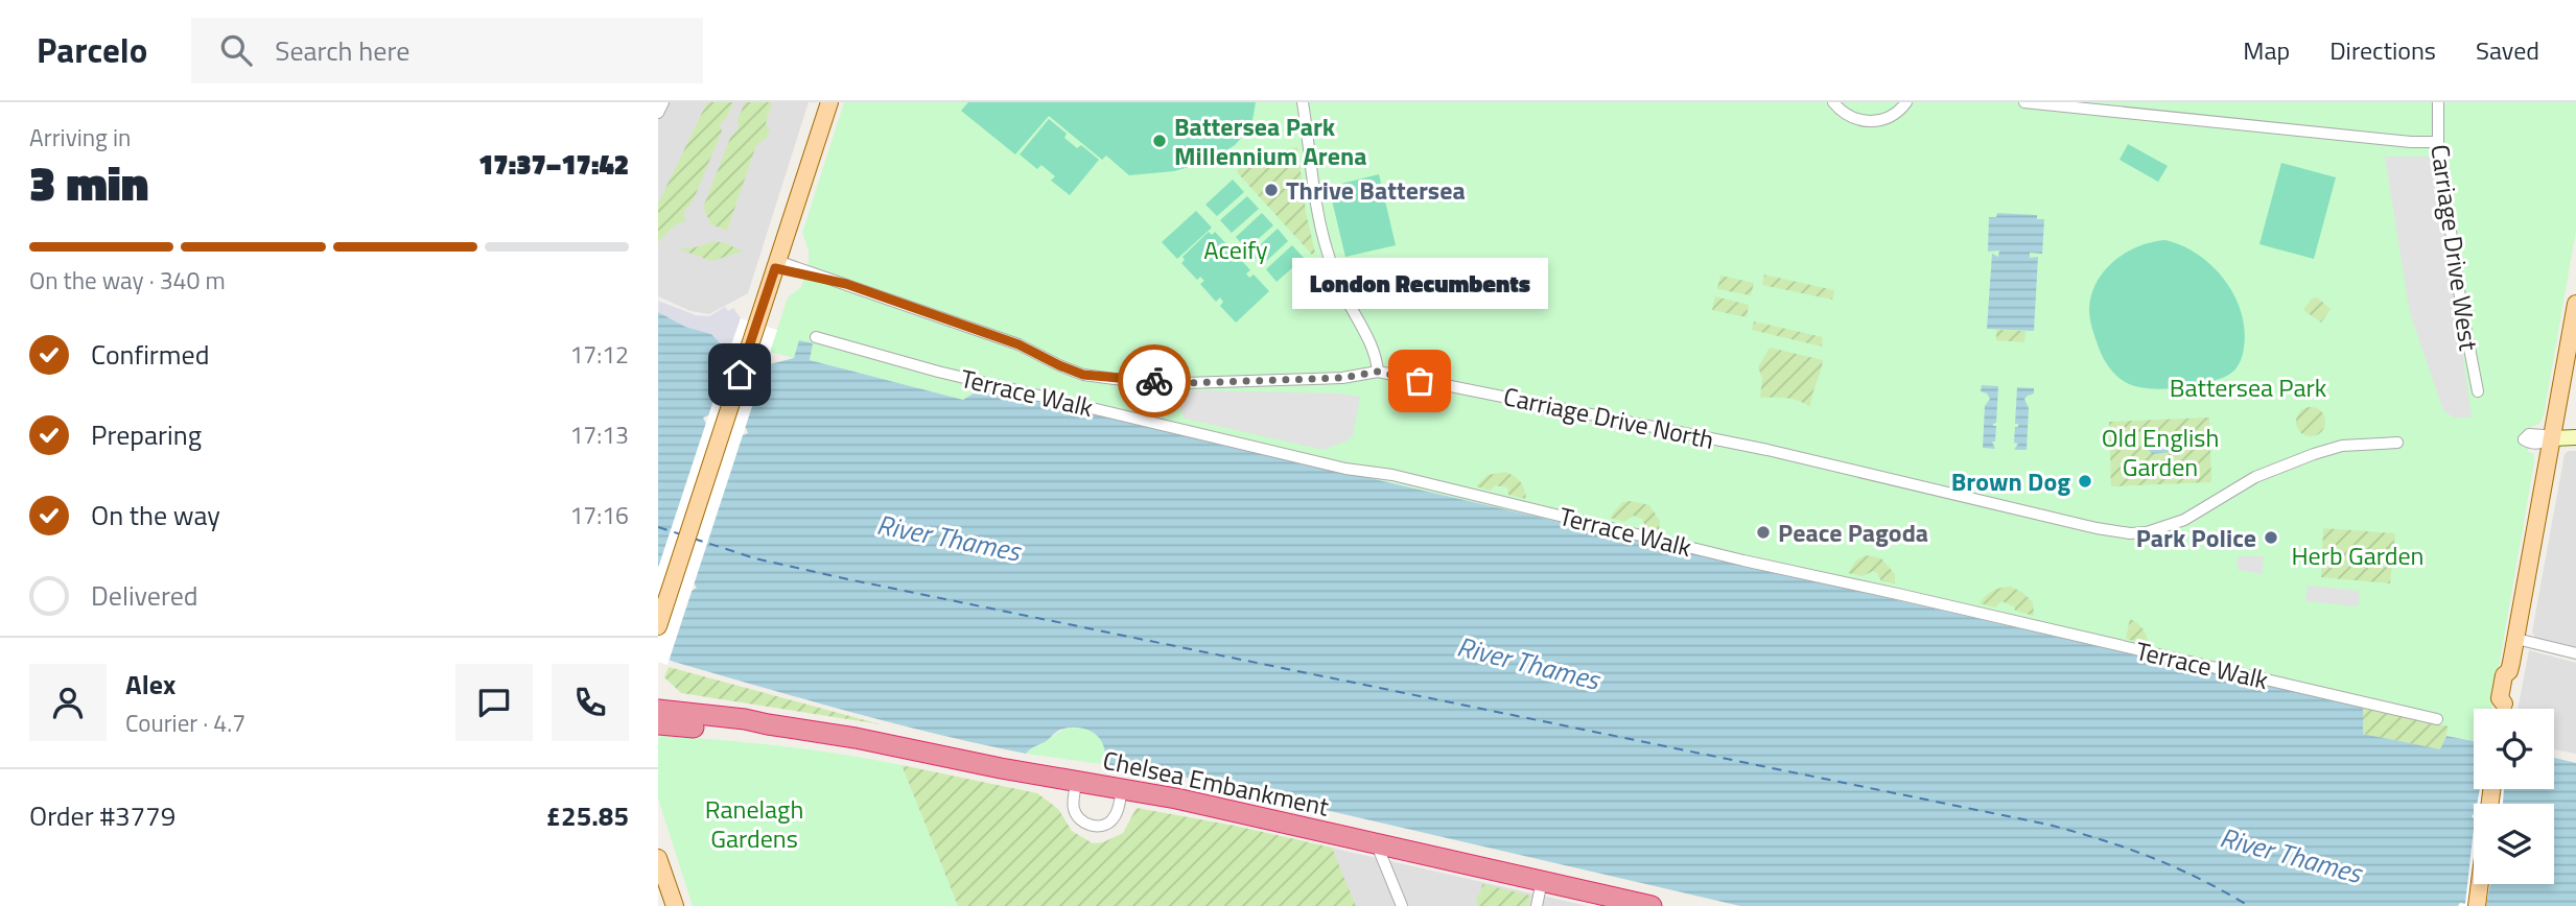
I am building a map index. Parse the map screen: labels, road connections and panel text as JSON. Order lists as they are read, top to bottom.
{
  "streets": {
    "highway": ["Chelsea Embankment"],
    "street": ["Carriage Drive West", "Terrace Walk", "Carriage Drive North"]
  },
  "water": ["River Thames"],
  "parks": [
    "Aceify",
    "Battersea Park",
    "Old English Garden",
    "Herb Garden",
    "Ranelagh Gardens"
  ],
  "places": [
    "Battersea Park Millennium Arena",
    "Thrive Battersea",
    "London Recumbents",
    "Brown Dog",
    "Peace Pagoda",
    "Park Police"
  ],
  "page": {
    "header": "Parcelo",
    "search": "Search here",
    "nav": ["Map", "Directions", "Saved"],
    "heading": ["3 min", "Arriving in", "17:37–17:42"],
    "panel": [
      "Alex",
      "Courier · 4.7",
      "Order #3779",
      "£25.85"
    ],
    "bar": "On the way · 340 m",
    "bubble": "London Recumbents",
    "list": [
      ["Confirmed", "17:12"],
      ["Preparing", "17:13"],
      ["On the way", "17:16"],
      "Delivered"
    ]
  }
}
